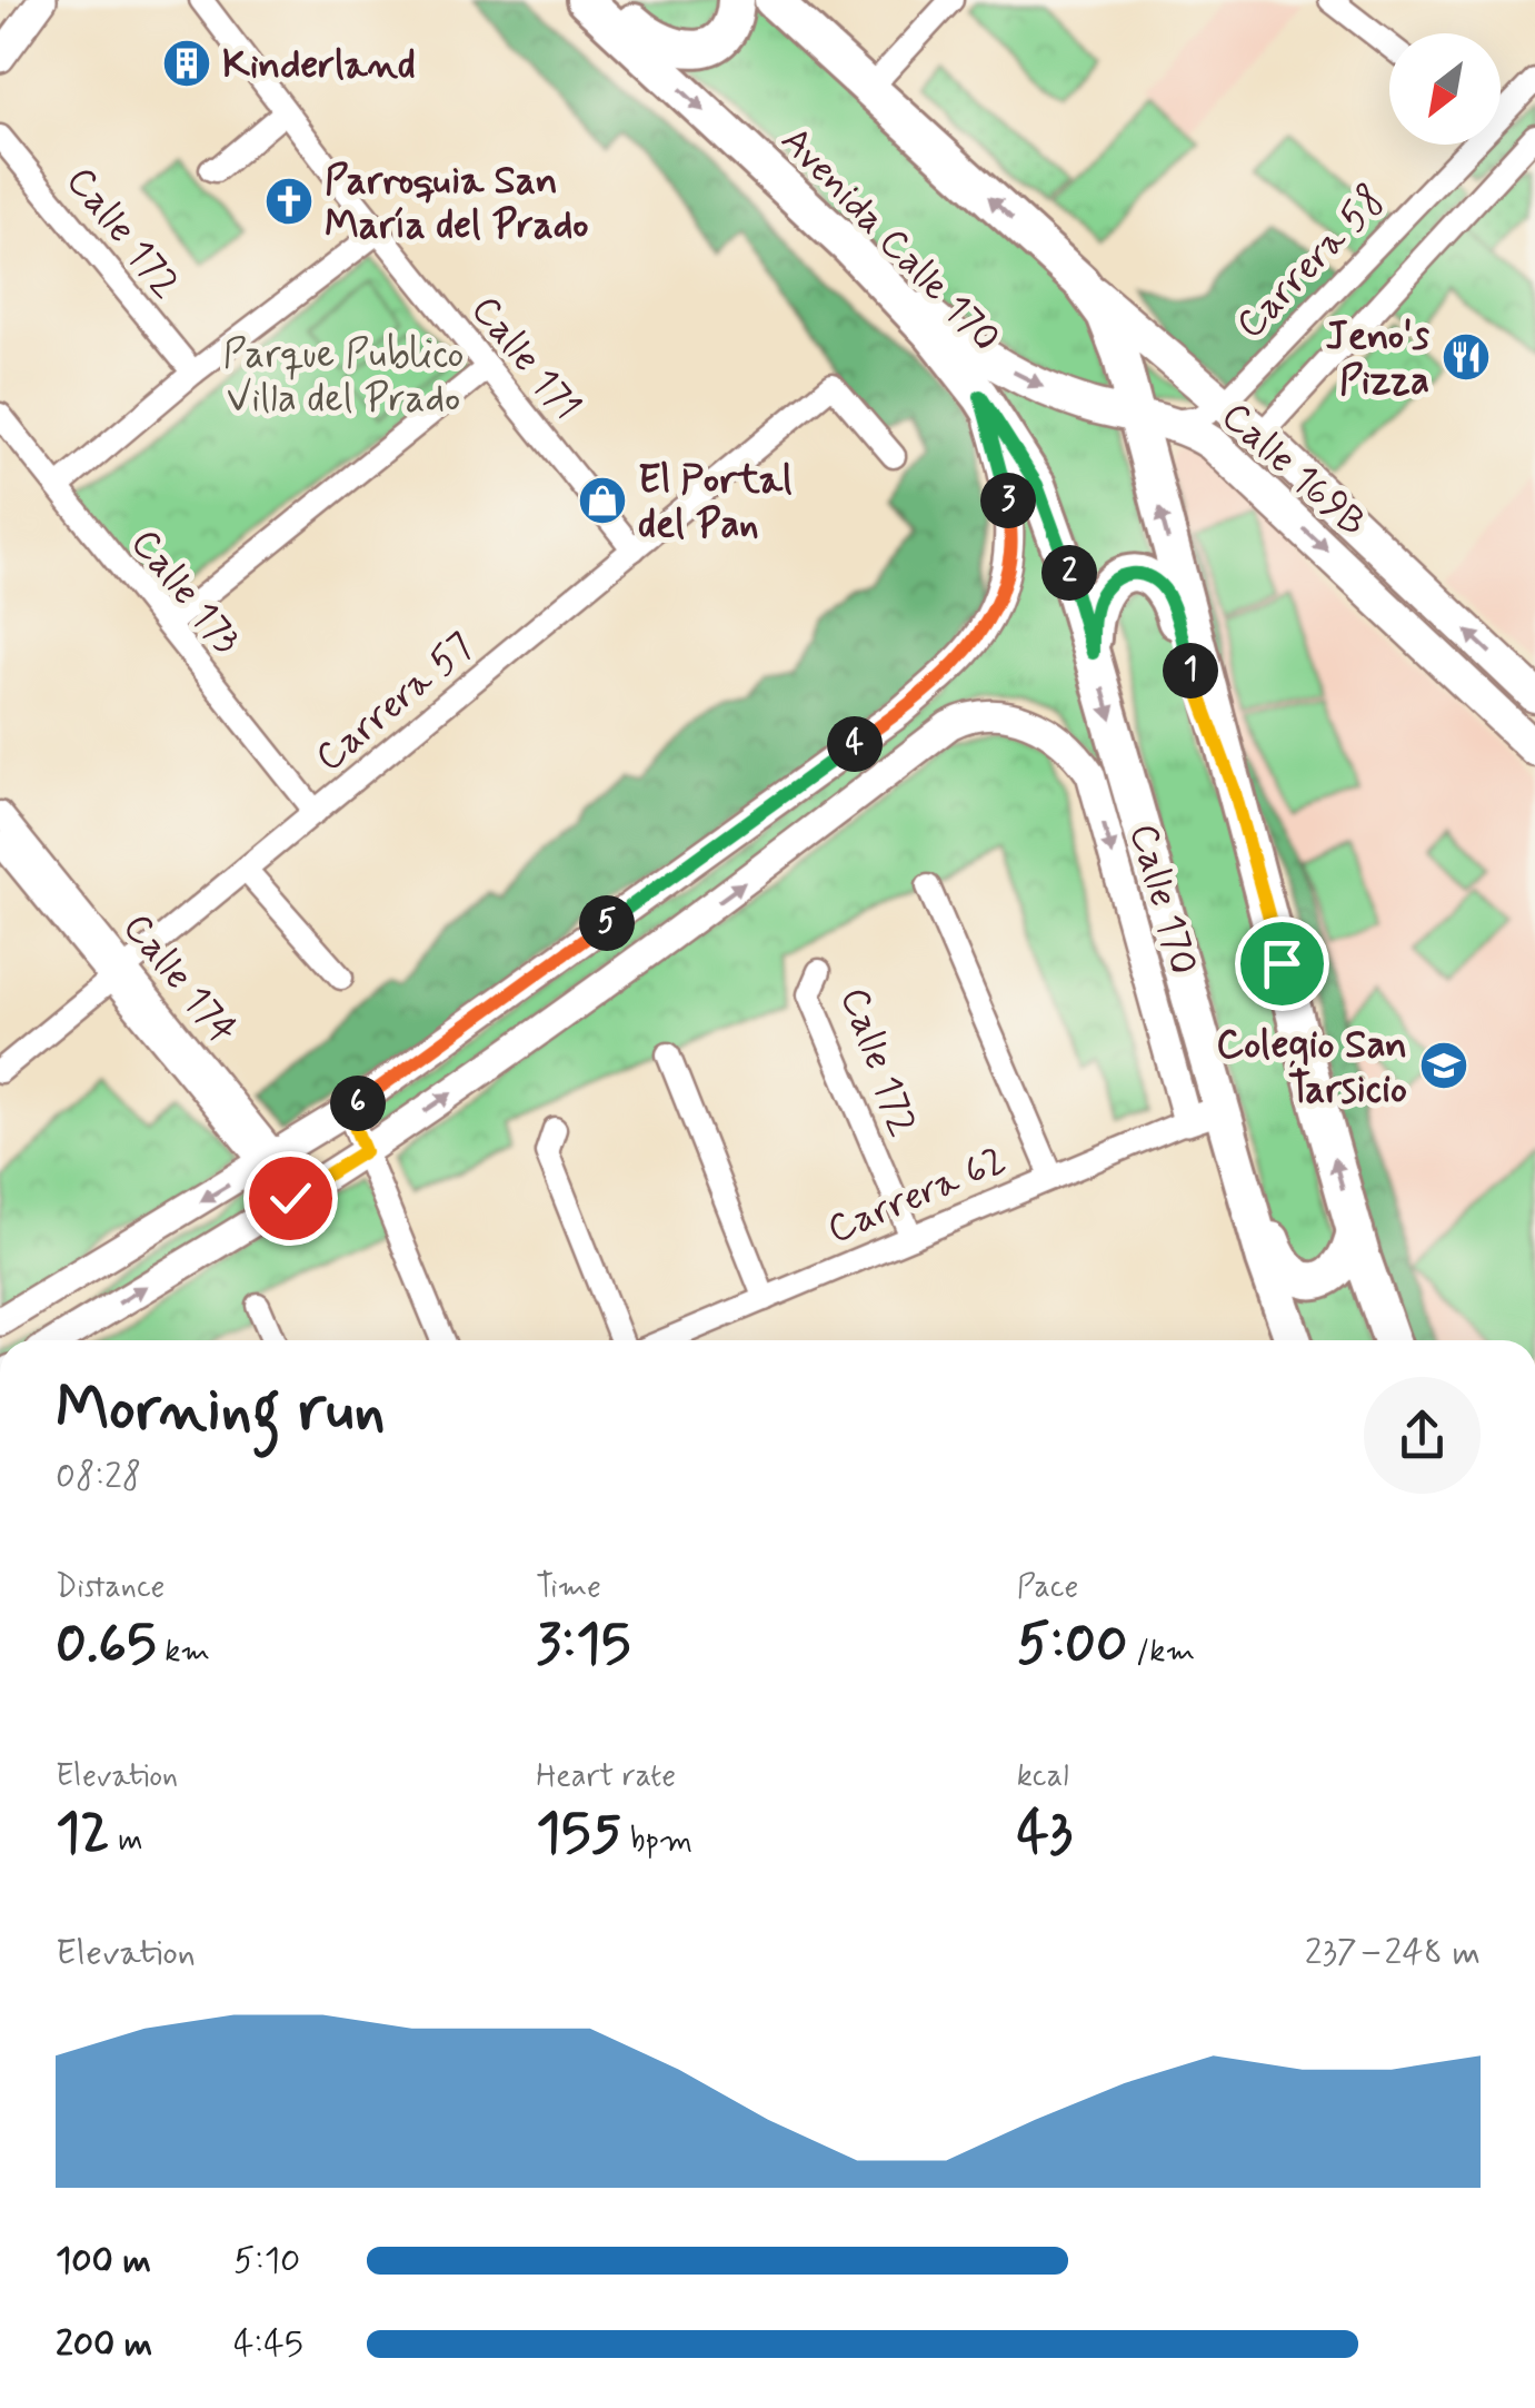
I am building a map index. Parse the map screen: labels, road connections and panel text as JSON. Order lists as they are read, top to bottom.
{
  "streets": {
    "main road": ["Avenida Calle 170", "Calle 169B"],
    "street": [
      "Calle 172",
      "Carrera 58",
      "Calle 171",
      "Calle 173",
      "Carrera 57",
      "Calle 170",
      "Calle 174",
      "Carrera 62"
    ]
  },
  "crossings": [
    ["Calle 172", "Carrera 62"],
    ["Avenida Calle 170", "Calle 169B"],
    ["Avenida Calle 170", "Carrera 62"],
    ["Carrera 58", "Calle 169B"],
    ["Calle 171", "Carrera 57"],
    ["Calle 173", "Carrera 57"],
    ["Carrera 57", "Calle 174"],
    ["Calle 170", "Carrera 62"]
  ],
  "parks": ["Parque Publico Villa del Prado"],
  "places": {
    "building": ["Kinderland"],
    "church": ["Parroquia San María del Prado"],
    "restaurant": ["Jeno's Pizza"],
    "shop": ["El Portal del Pan"],
    "school or university": ["Colegio San Tarsicio"]
  },
  "north": "bottom left",
  "page": {
    "pins": [
      "3",
      "2",
      "1",
      "4",
      "5",
      "6"
    ],
    "heading": ["Morning run", "08:28"],
    "stats": [
      ["Distance", "0.65 km"],
      ["Time", "3:15"],
      ["Pace", "5:00 /km"],
      ["Elevation", "12 m"],
      ["Heart rate", "155 bpm"],
      ["kcal", "43"]
    ],
    "chart": ["Elevation", "237–248 m"],
    "list": [
      {
        "name": "100 m",
        "note": "5:10"
      },
      {
        "name": "200 m",
        "note": "4:45"
      }
    ]
  }
}
